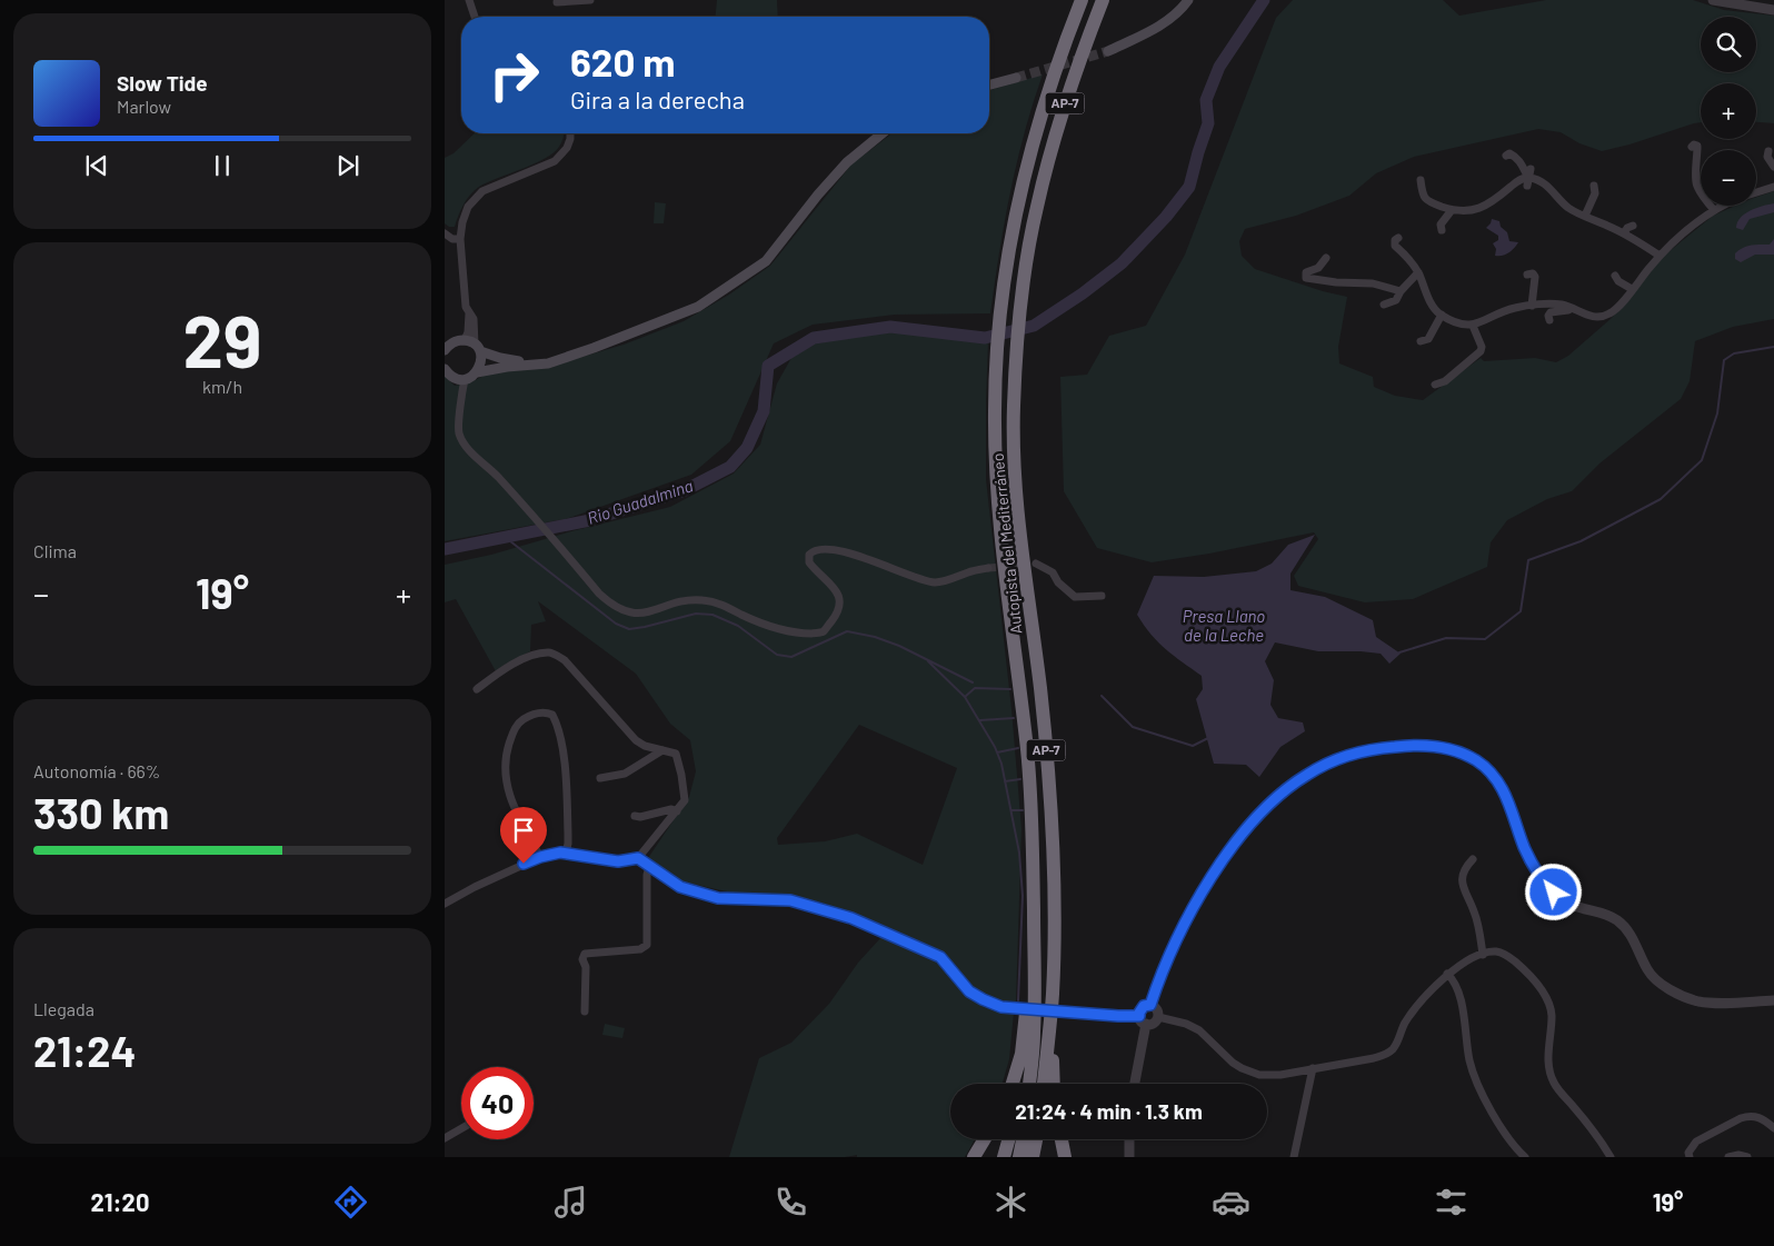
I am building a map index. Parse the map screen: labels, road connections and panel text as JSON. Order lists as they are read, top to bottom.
{
  "streets": {
    "highway": ["AP-7", "Autopista del Mediterráneo"]
  },
  "water": ["Rio Guadalmina", "Presa Llano de la Leche"],
  "page": {
    "map_buttons": ["+", "−"],
    "turn": ["620 m", "Gira a la derecha"],
    "song": ["Slow Tide", "Marlow"],
    "tile": [
      ["29", "km/h"],
      "Clima",
      ["Autonomía · 66%", "330 km"],
      ["Llegada", "21:24"]
    ],
    "heat": ["−", "19°", "+"],
    "limit": "40",
    "trip": "21:24 · 4 min · 1.3 km",
    "tabs": ["21:20", "19°"]
  }
}
